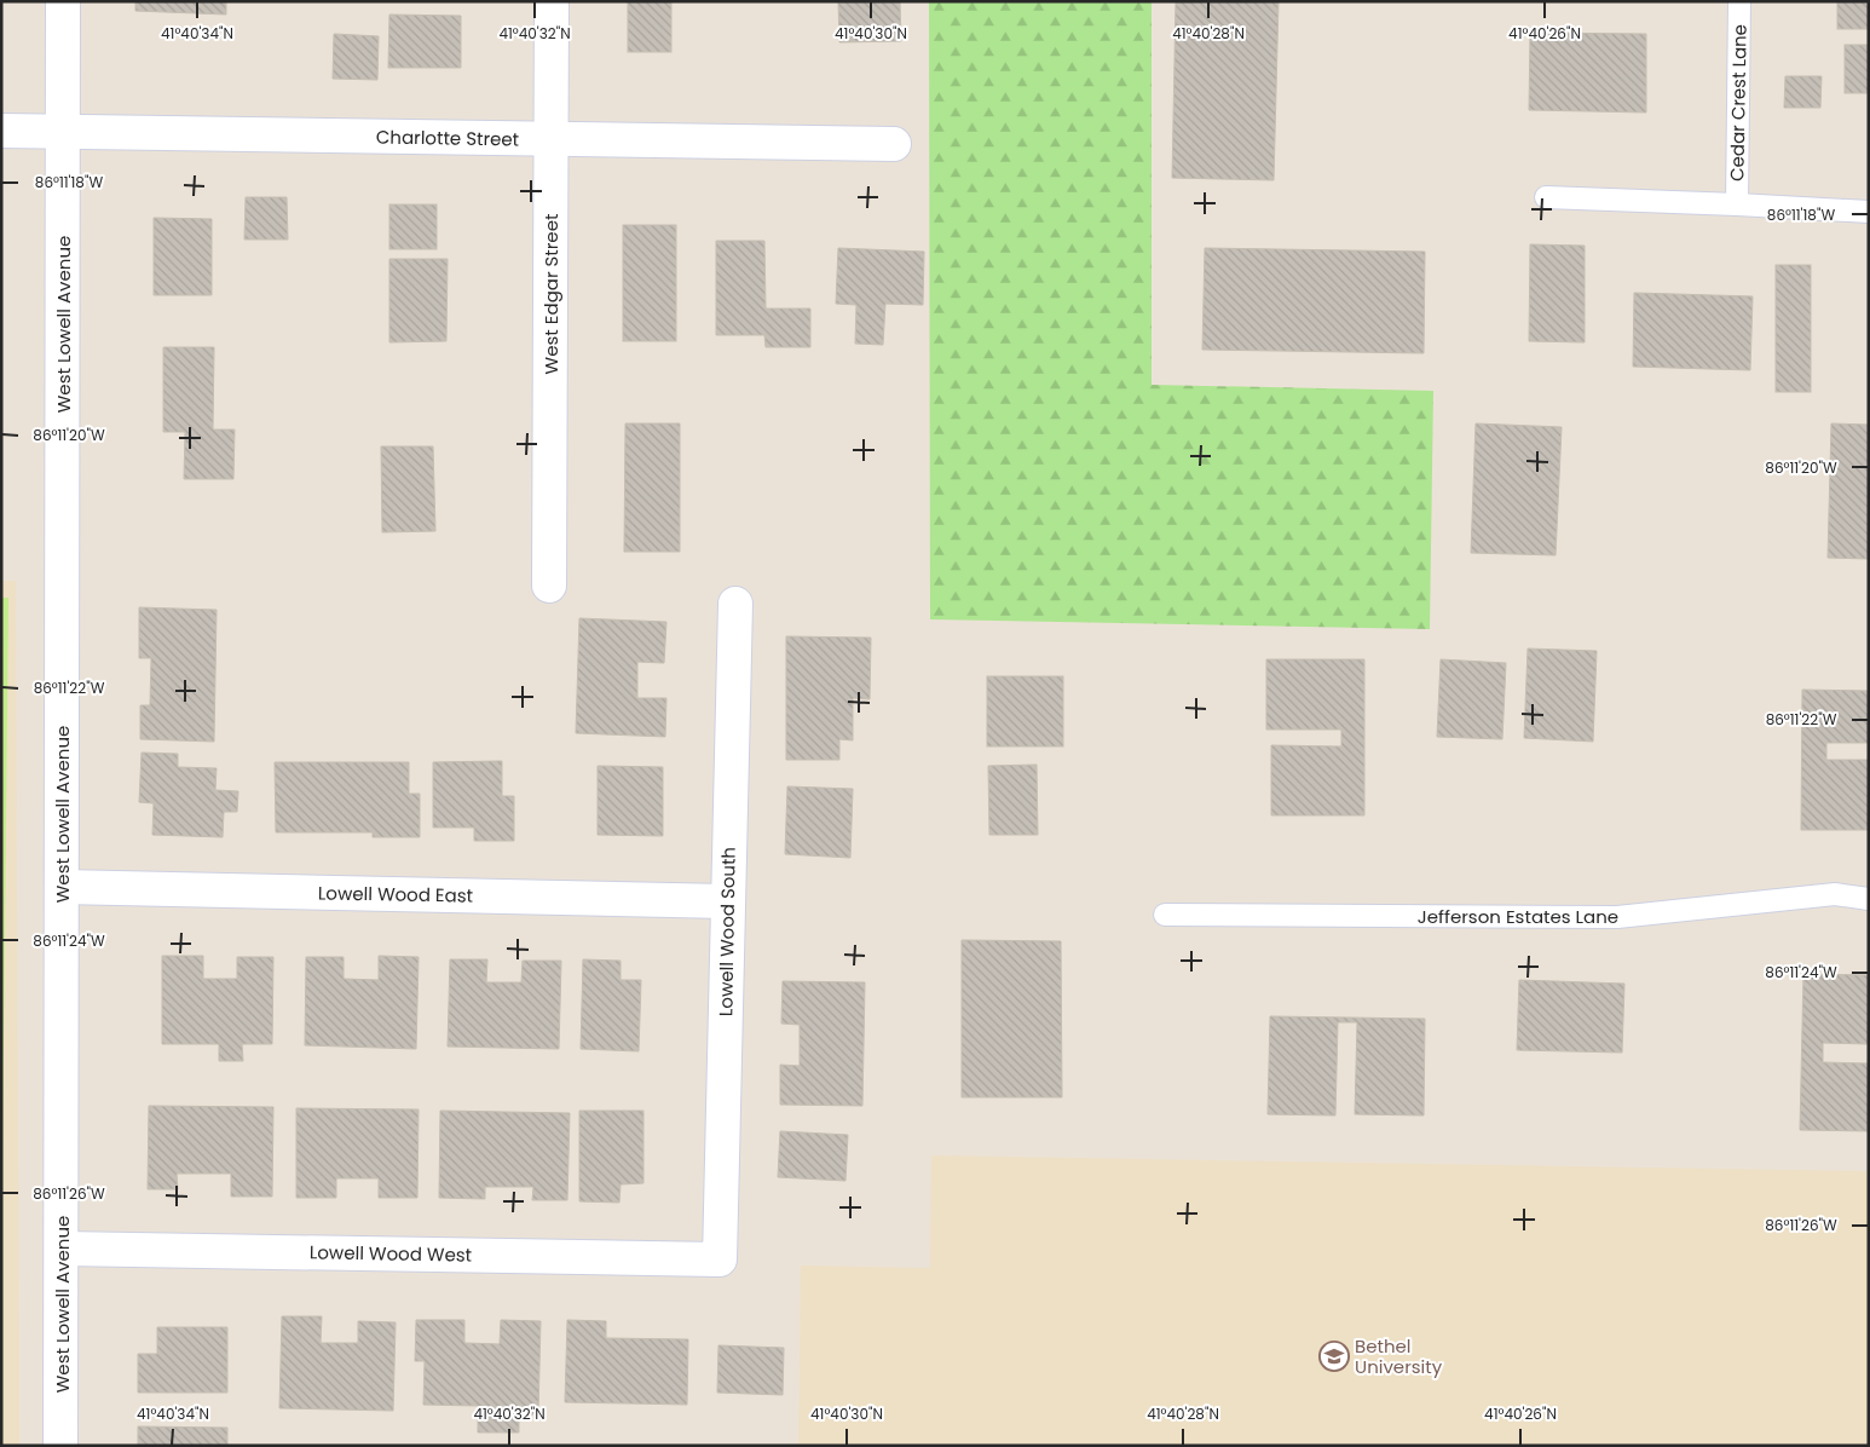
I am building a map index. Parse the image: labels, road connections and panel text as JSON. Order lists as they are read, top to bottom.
{
  "streets": {
    "street": [
      "Charlotte Street",
      "West Edgar Street",
      "West Lowell Avenue",
      "Lowell Wood East",
      "Lowell Wood South",
      "Lowell Wood West"
    ],
    "lane": ["Cedar Crest Lane", "Jefferson Estates Lane"]
  },
  "crossings": [
    ["Charlotte Street", "West Edgar Street"],
    ["Charlotte Street", "West Lowell Avenue"],
    ["West Lowell Avenue", "Lowell Wood East"],
    ["West Lowell Avenue", "Lowell Wood West"],
    ["Lowell Wood East", "Lowell Wood South"],
    ["Lowell Wood South", "Lowell Wood West"]
  ],
  "places": {
    "school or university": ["Bethel University"]
  },
  "coordinates": [
    "41°40'34\"N",
    "41°40'32\"N",
    "41°40'30\"N",
    "41°40'28\"N",
    "41°40'26\"N",
    "86°11'18\"W",
    "86°11'20\"W",
    "86°11'22\"W",
    "86°11'24\"W",
    "86°11'26\"W"
  ]
}
